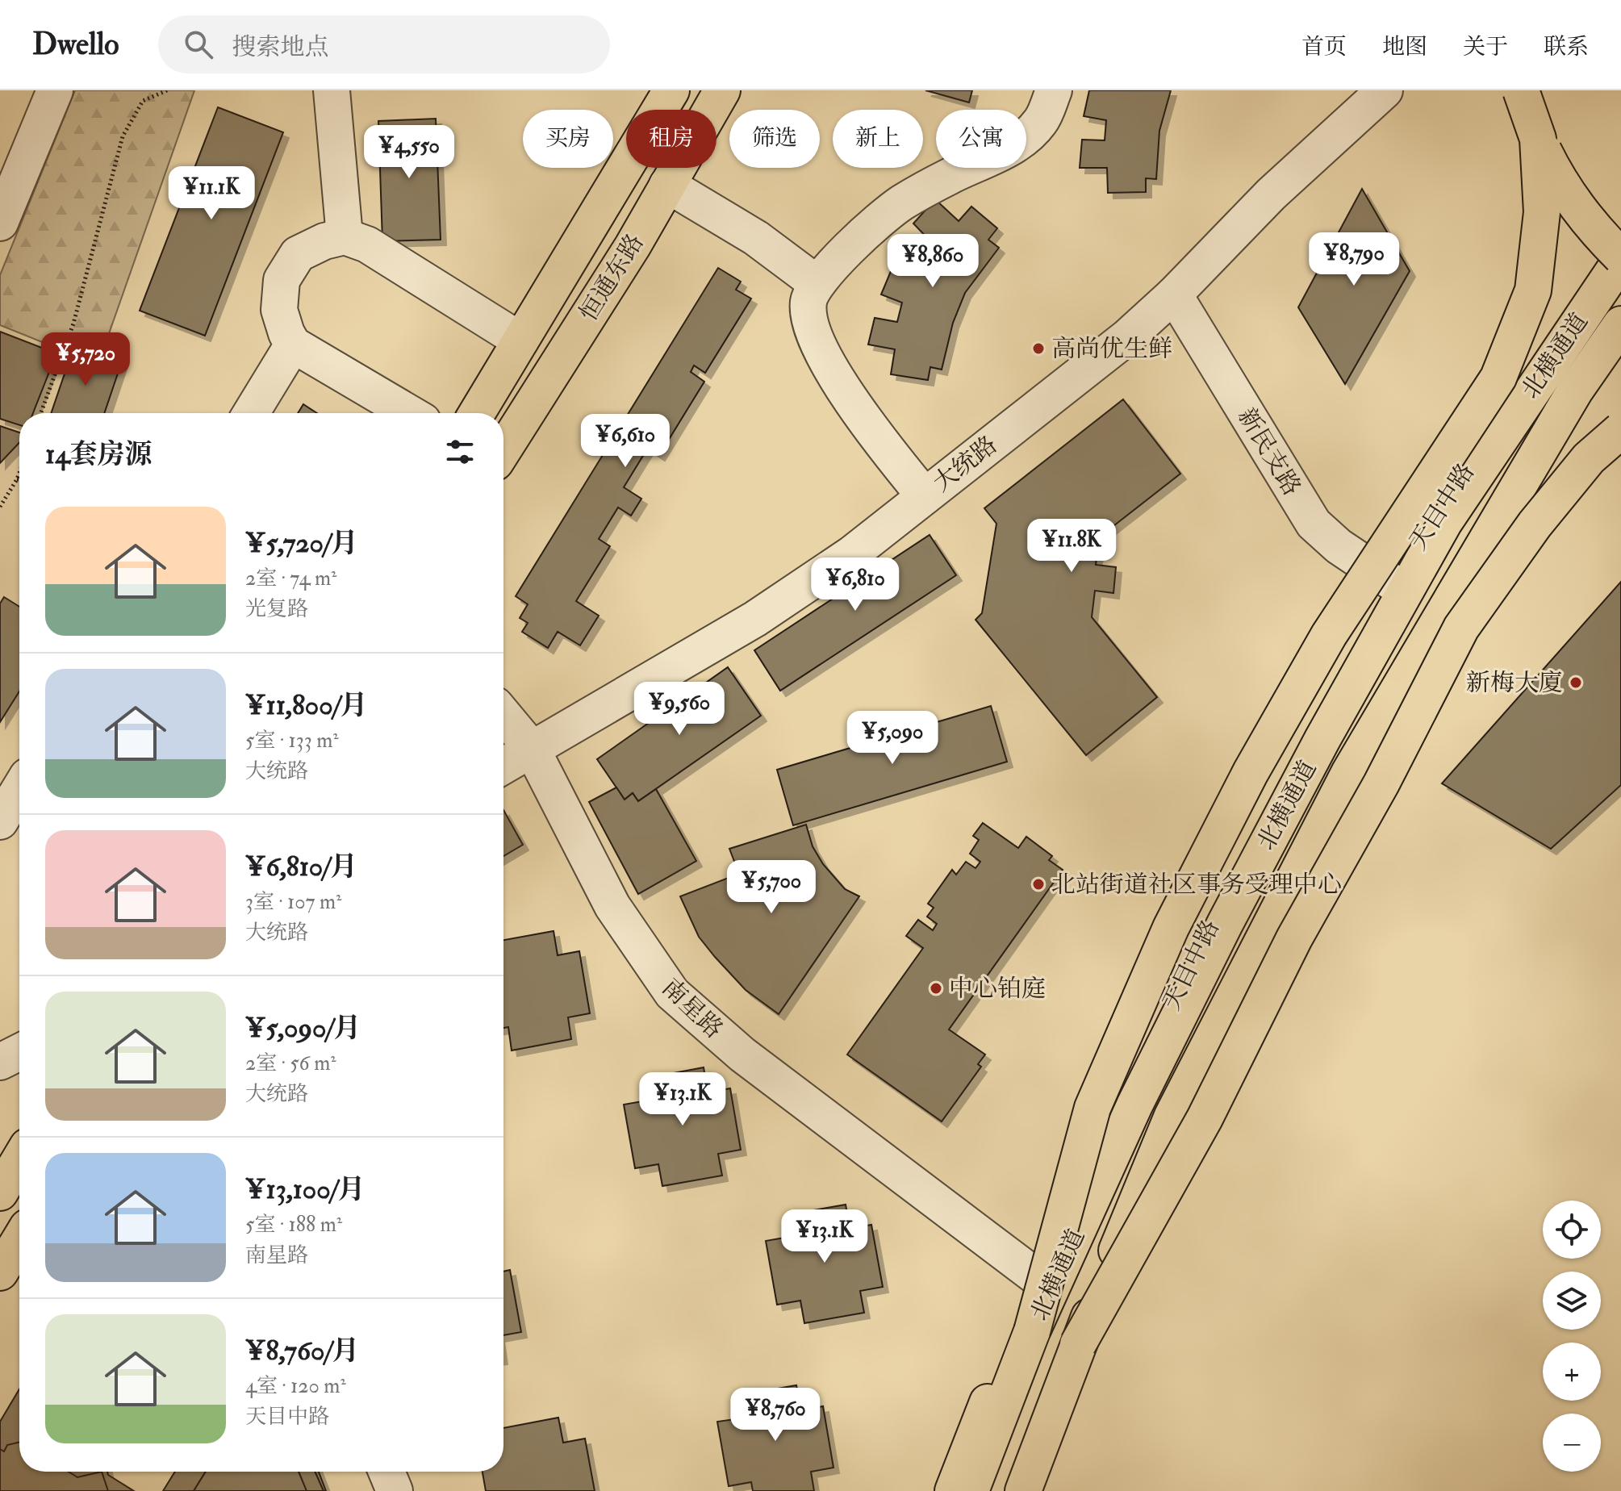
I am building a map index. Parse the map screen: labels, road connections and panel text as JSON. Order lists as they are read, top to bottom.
{
  "streets": {
    "main road": ["恒通东路", "北横通道", "天目中路"],
    "street": ["新民支路", "大统路", "南星路"]
  },
  "crossings": [
    ["新民支路", "大统路"],
    ["新民支路", "天目中路"],
    ["大统路", "南星路"],
    ["天目中路", "南星路"]
  ],
  "places": [
    "高尚优生鲜",
    "新梅大廈",
    "北站街道社区事务受理中心",
    "中心铂庭"
  ],
  "page": {
    "header": "Dwello",
    "search": "搜索地点",
    "nav": [
      "首页",
      "地图",
      "关于",
      "联系"
    ],
    "chip": [
      "买房",
      "租房",
      "筛选",
      "新上",
      "公寓"
    ],
    "price": [
      "¥4,550",
      "¥11.1K",
      "¥8,790",
      "¥8,860",
      "¥5,720",
      "¥6,610",
      "¥11.8K",
      "¥6,810",
      "¥9,560",
      "¥5,090",
      "¥5,700",
      "¥13.1K",
      "¥13.1K",
      "¥8,760"
    ],
    "heading": "14套房源",
    "list": [
      {
        "name": "¥5,720/月",
        "note": "2室 · 74 m² · 光复路"
      },
      {
        "name": "¥11,800/月",
        "note": "5室 · 133 m² · 大统路"
      },
      {
        "name": "¥6,810/月",
        "note": "3室 · 107 m² · 大统路"
      },
      {
        "name": "¥5,090/月",
        "note": "2室 · 56 m² · 大统路"
      },
      {
        "name": "¥13,100/月",
        "note": "5室 · 188 m² · 南星路"
      },
      {
        "name": "¥8,760/月",
        "note": "4室 · 120 m² · 天目中路"
      }
    ],
    "map_buttons": ["+", "−"]
  }
}
